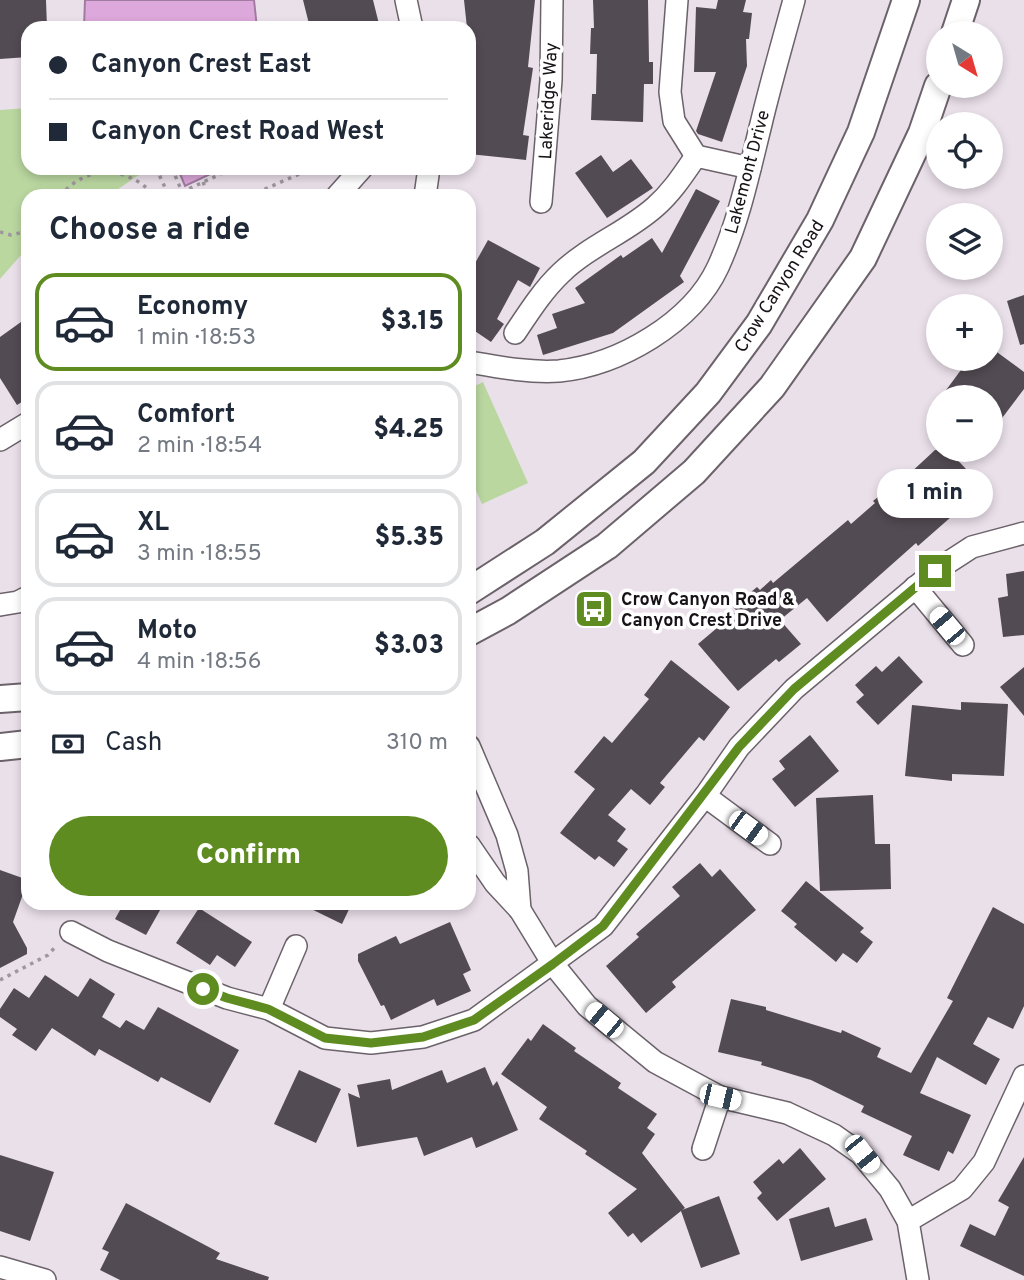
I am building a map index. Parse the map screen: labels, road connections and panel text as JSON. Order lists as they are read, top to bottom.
{
  "streets": {
    "main road": ["Crow Canyon Road"],
    "street": ["Lakeridge Way", "Lakemont Drive"]
  },
  "places": {
    "bus stop": ["Crow Canyon Road & Canyon Crest Drive"]
  },
  "north": "bottom right",
  "page": {
    "map_buttons": ["+", "−"],
    "banner": ["Canyon Crest East", "Canyon Crest Road West"],
    "heading": "Choose a ride",
    "list": [
      {
        "name": "Economy",
        "note": "1 min · 18:53",
        "value": "$3.15"
      },
      {
        "name": "Comfort",
        "note": "2 min · 18:54",
        "value": "$4.25"
      },
      {
        "name": "XL",
        "note": "3 min · 18:55",
        "value": "$5.35"
      },
      {
        "name": "Moto",
        "note": "4 min · 18:56",
        "value": "$3.03"
      }
    ],
    "bubble": "1 min",
    "pay": ["Cash", "310 m"],
    "buttons": "Confirm"
  }
}
